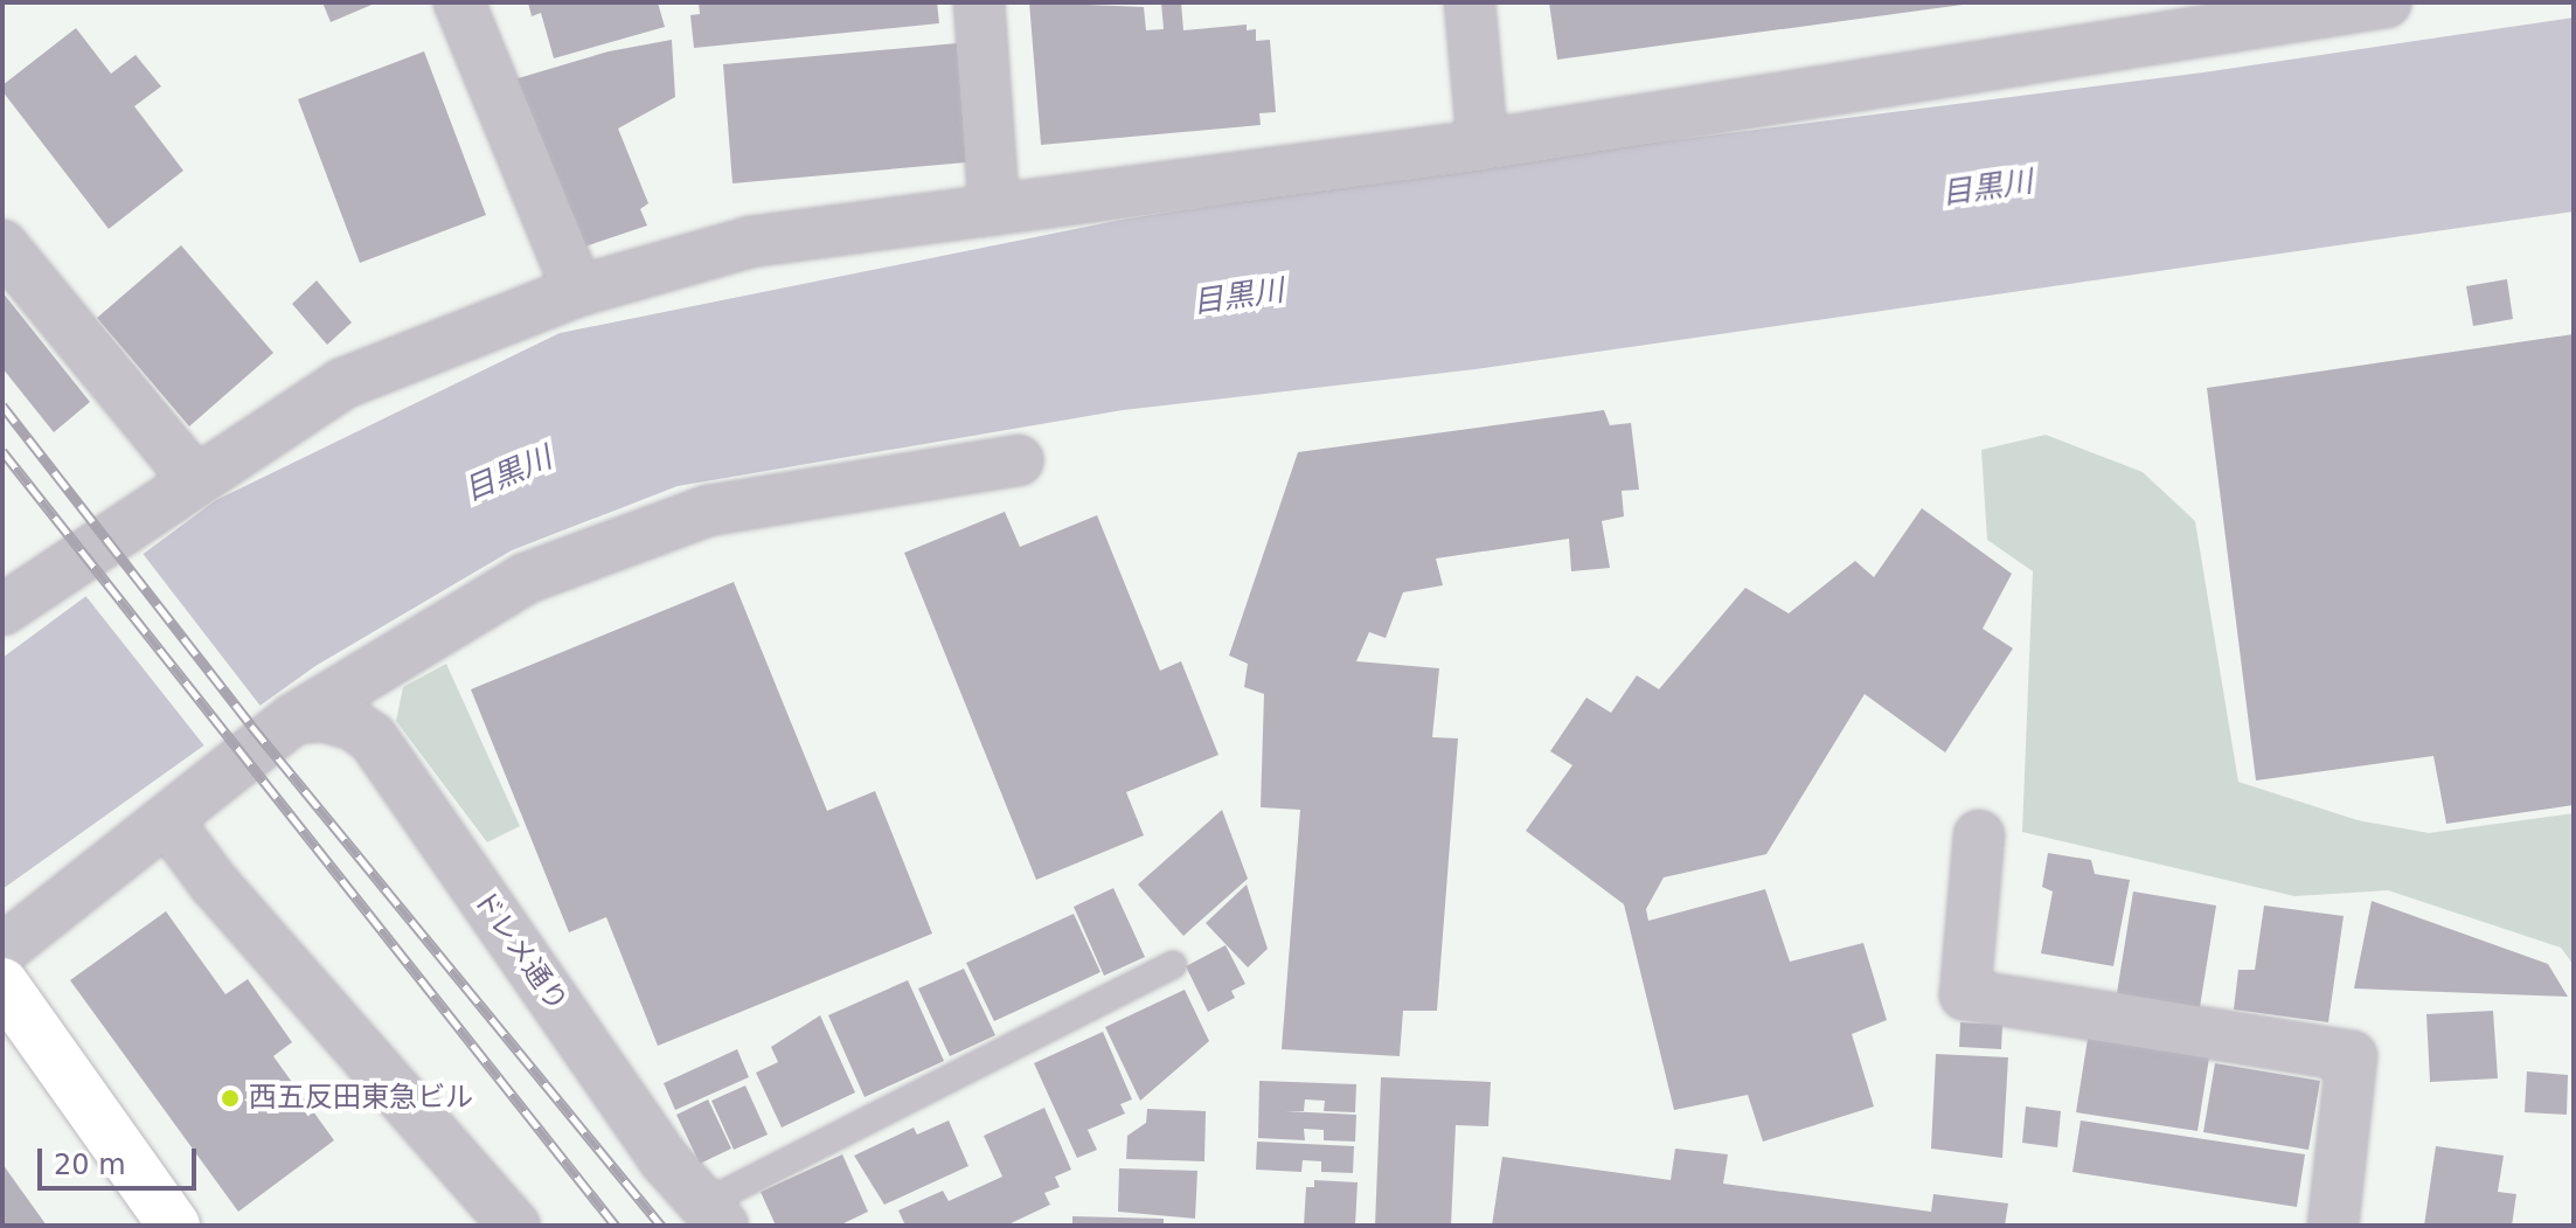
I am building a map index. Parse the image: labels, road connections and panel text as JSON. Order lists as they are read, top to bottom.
{
  "streets": {
    "street": ["ドレメ通り"]
  },
  "water": ["目黒川"],
  "places": ["西五反田東急ビル"],
  "scale_bar": "20 m"
}
